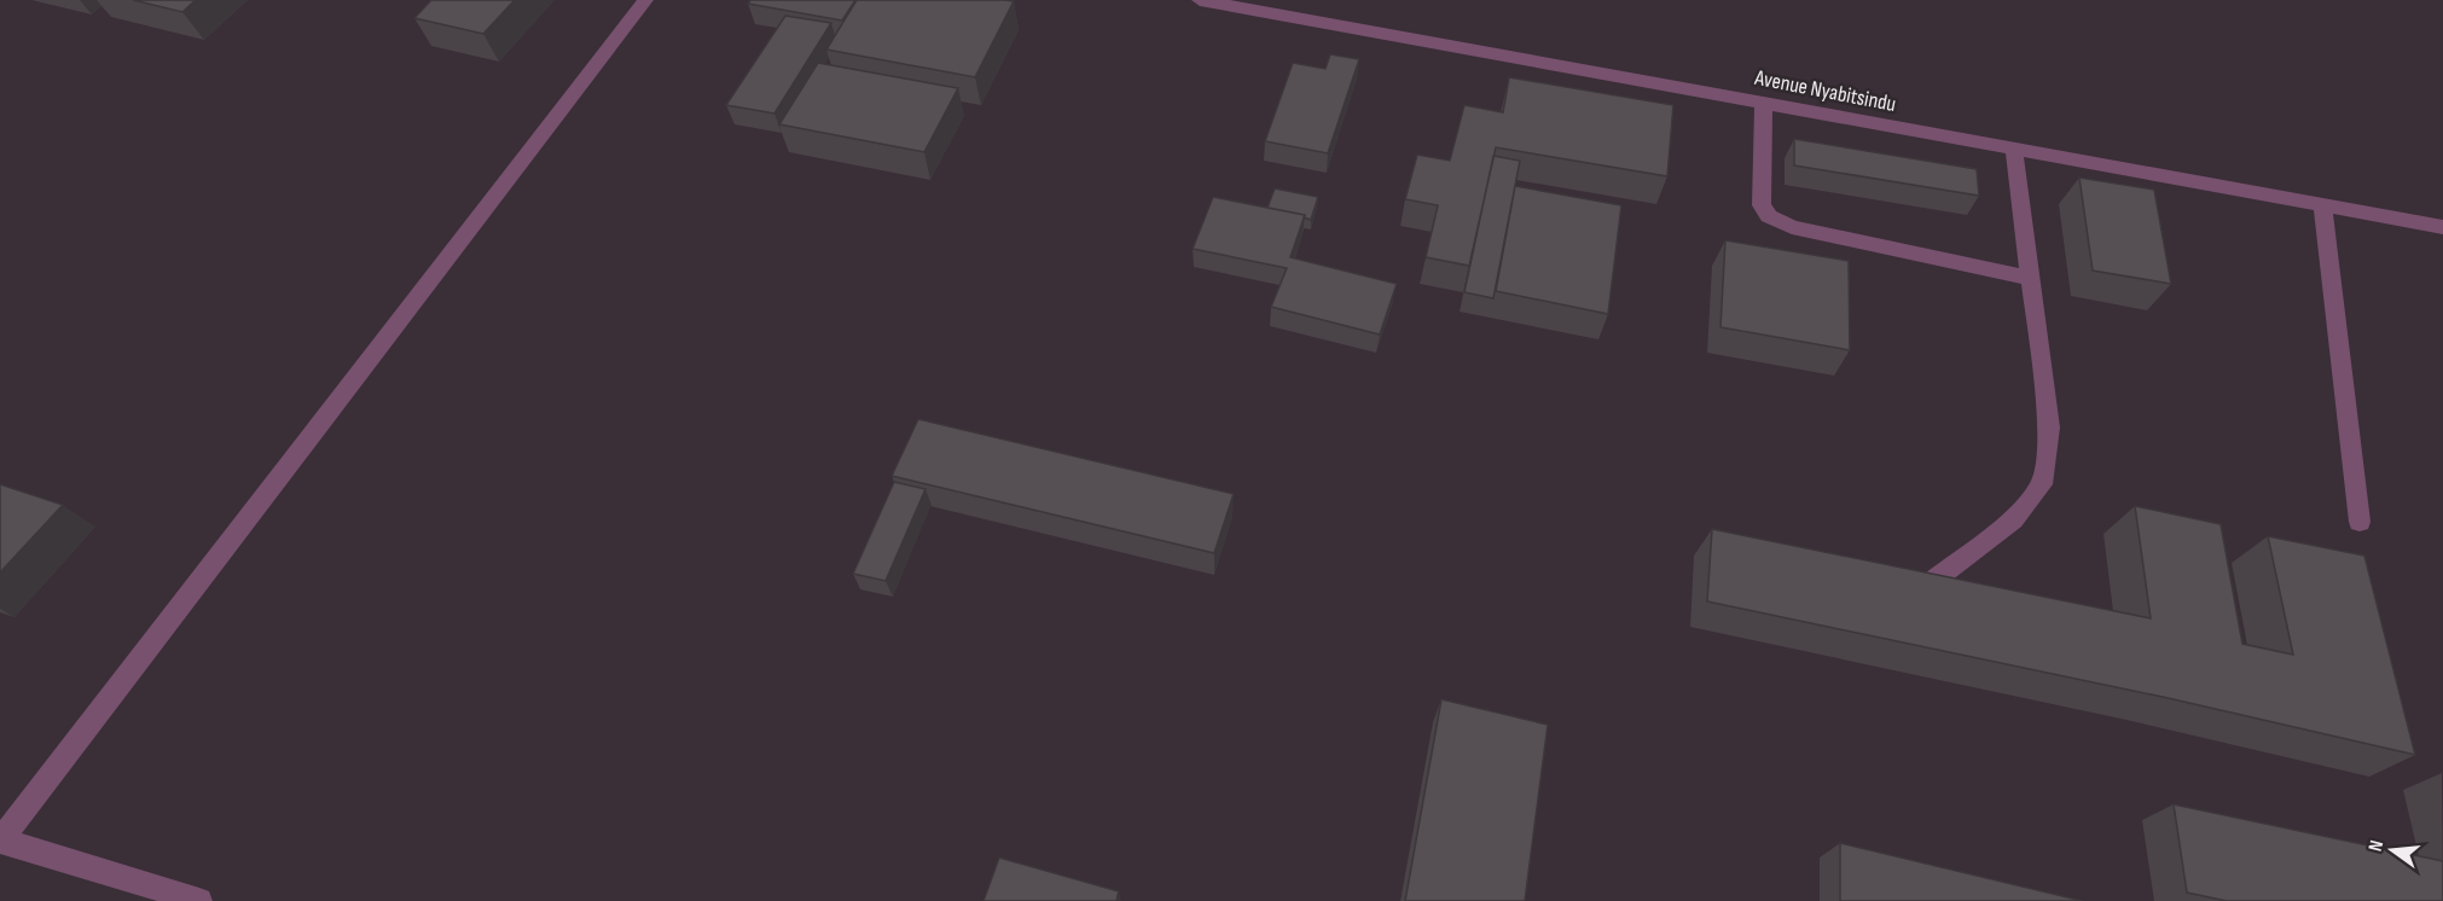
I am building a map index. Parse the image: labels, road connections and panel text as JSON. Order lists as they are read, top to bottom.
{
  "streets": {
    "street": ["Avenue Nyabitsindu"]
  },
  "north": "left"
}
